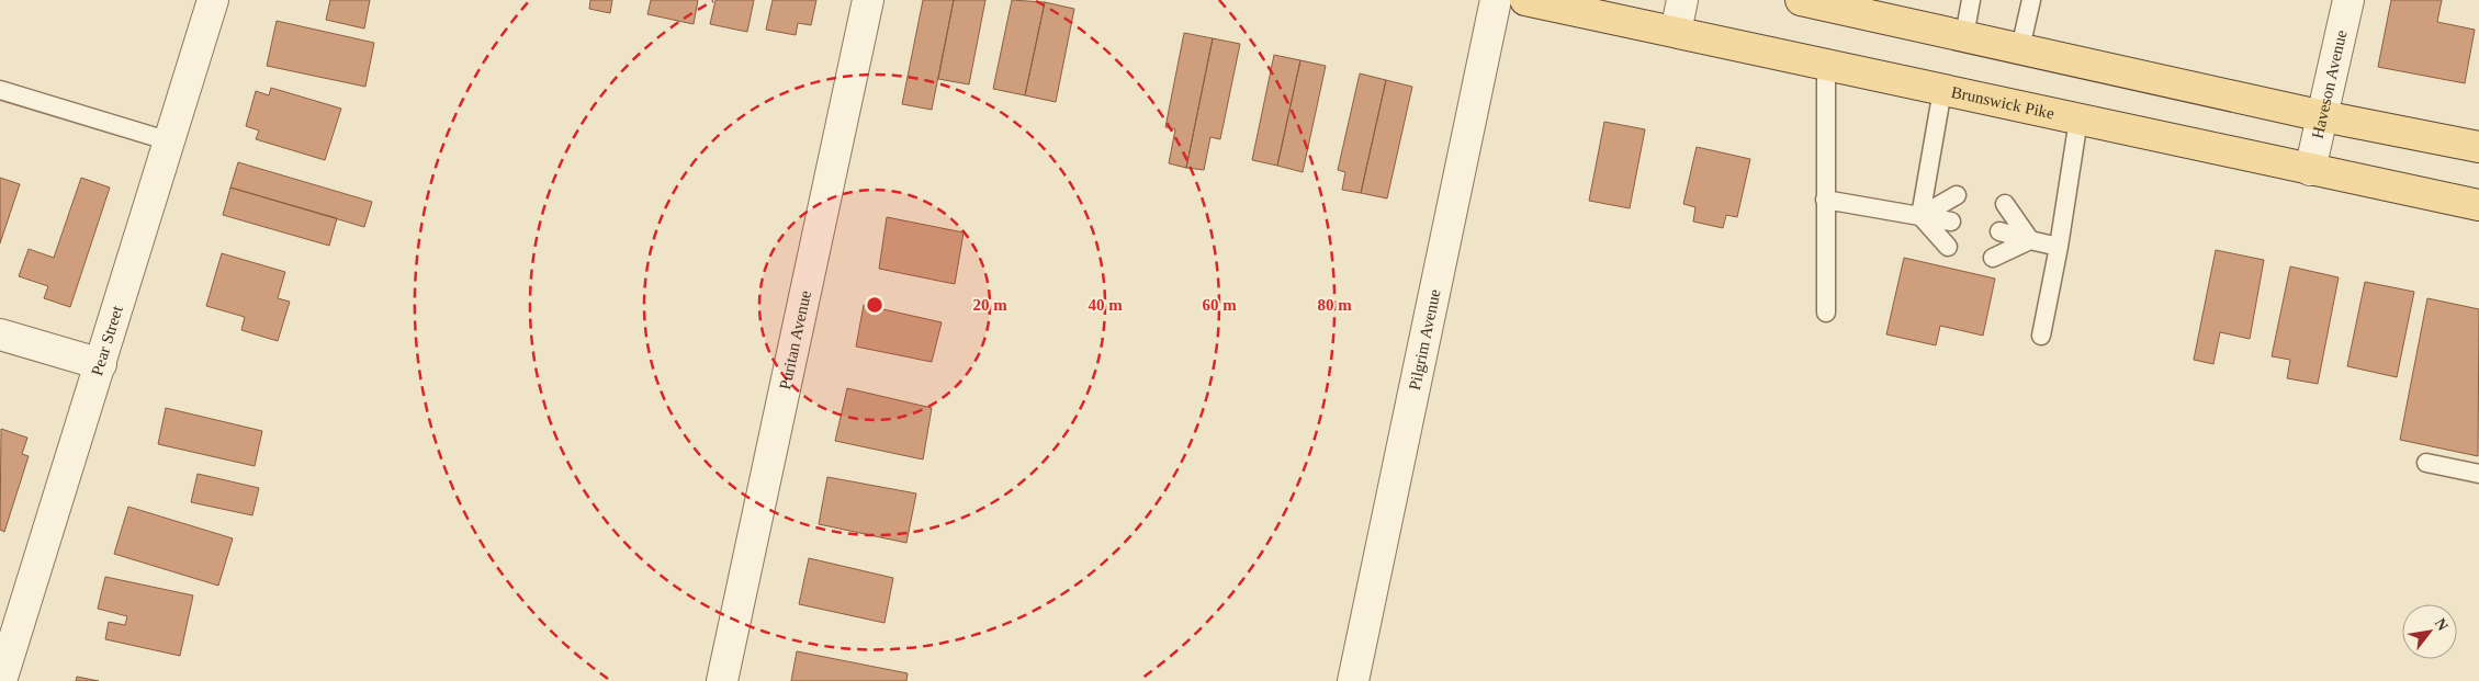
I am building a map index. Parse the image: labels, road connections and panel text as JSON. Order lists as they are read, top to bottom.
{
  "streets": {
    "main road": ["Brunswick Pike"],
    "street": [
      "Haveson Avenue",
      "Puritan Avenue",
      "Pilgrim Avenue",
      "Pear Street"
    ]
  },
  "crossings": [
    ["Haveson Avenue", "Brunswick Pike"]
  ],
  "north": "top right",
  "rings": [
    "20 m",
    "40 m",
    "60 m",
    "80 m"
  ]
}
